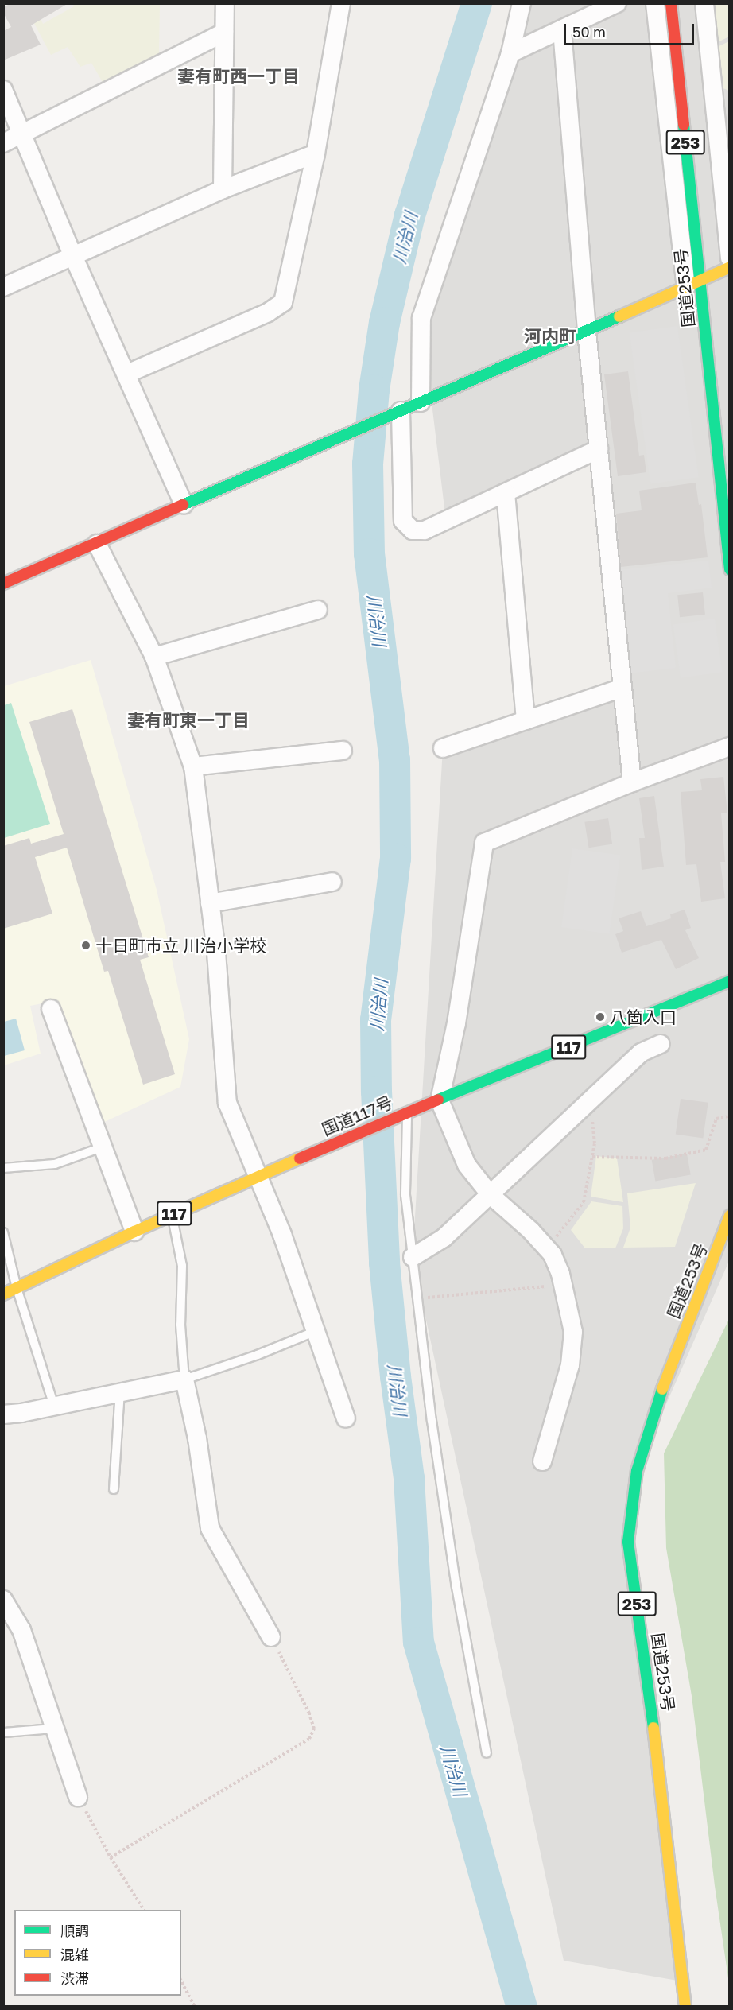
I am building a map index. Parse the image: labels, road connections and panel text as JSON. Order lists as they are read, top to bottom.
{
  "streets": {
    "main road": [
      "253",
      "国道253号",
      "117",
      "国道117号"
    ]
  },
  "districts": ["妻有町西一丁目", "河内町", "妻有町東一丁目"],
  "water": ["川治川"],
  "places": ["十日町市立 川治小学校", "八箇入口"],
  "legend": ["順調", "混雑", "渋滞"],
  "scale_bar": "50 m"
}
